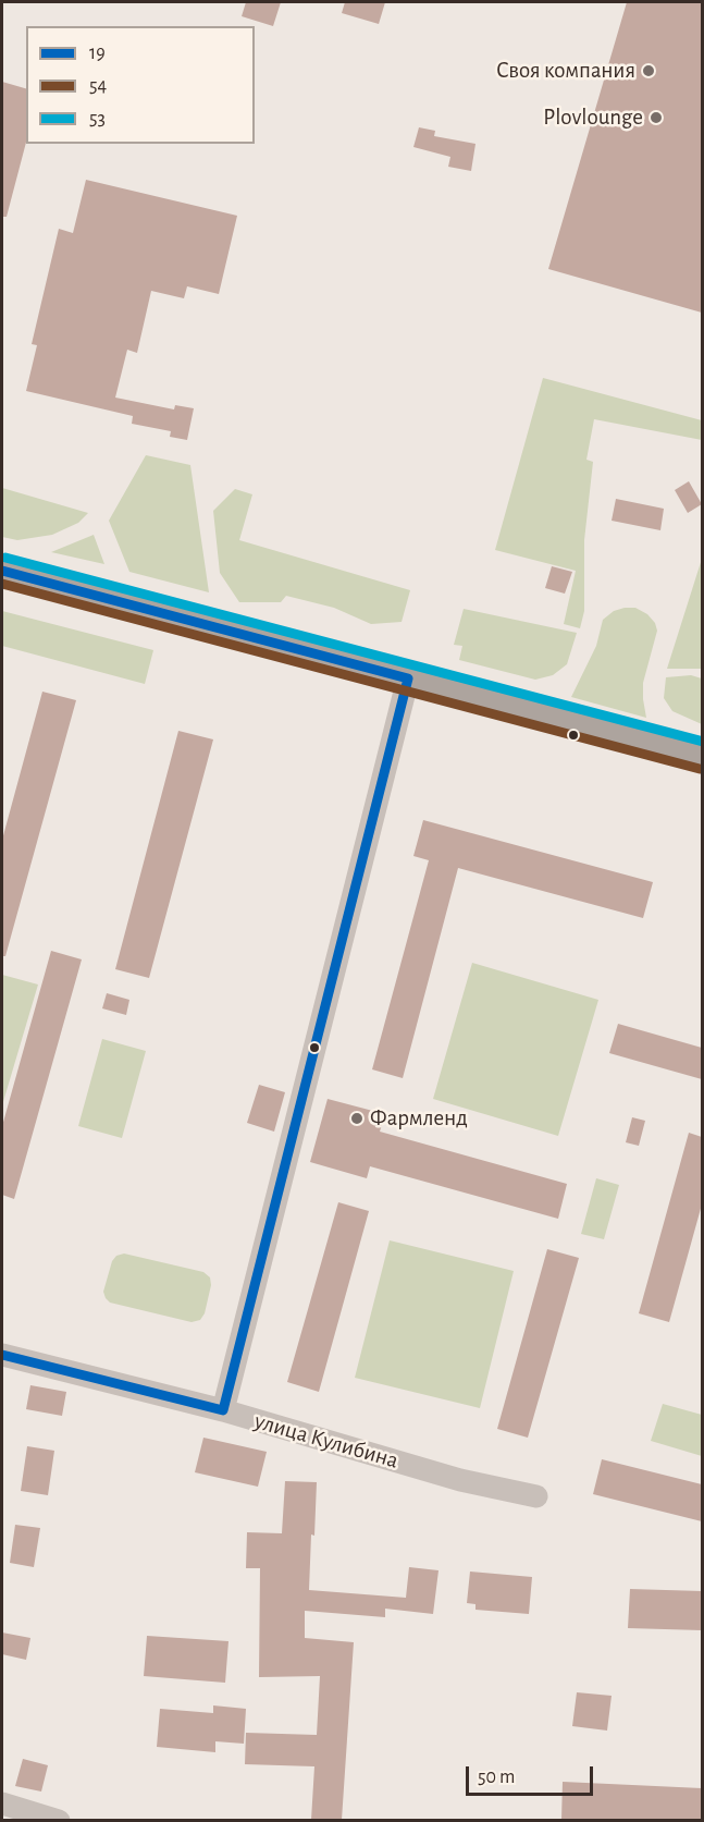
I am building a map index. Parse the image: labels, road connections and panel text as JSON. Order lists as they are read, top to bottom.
{
  "streets": {
    "street": ["улица Кулибина"]
  },
  "places": ["Своя компания", "Plovlounge", "Фармленд"],
  "lines": ["transit line 53", "transit line 19", "transit line 54"],
  "legend": ["19", "54", "53"],
  "scale_bar": "50 m"
}
